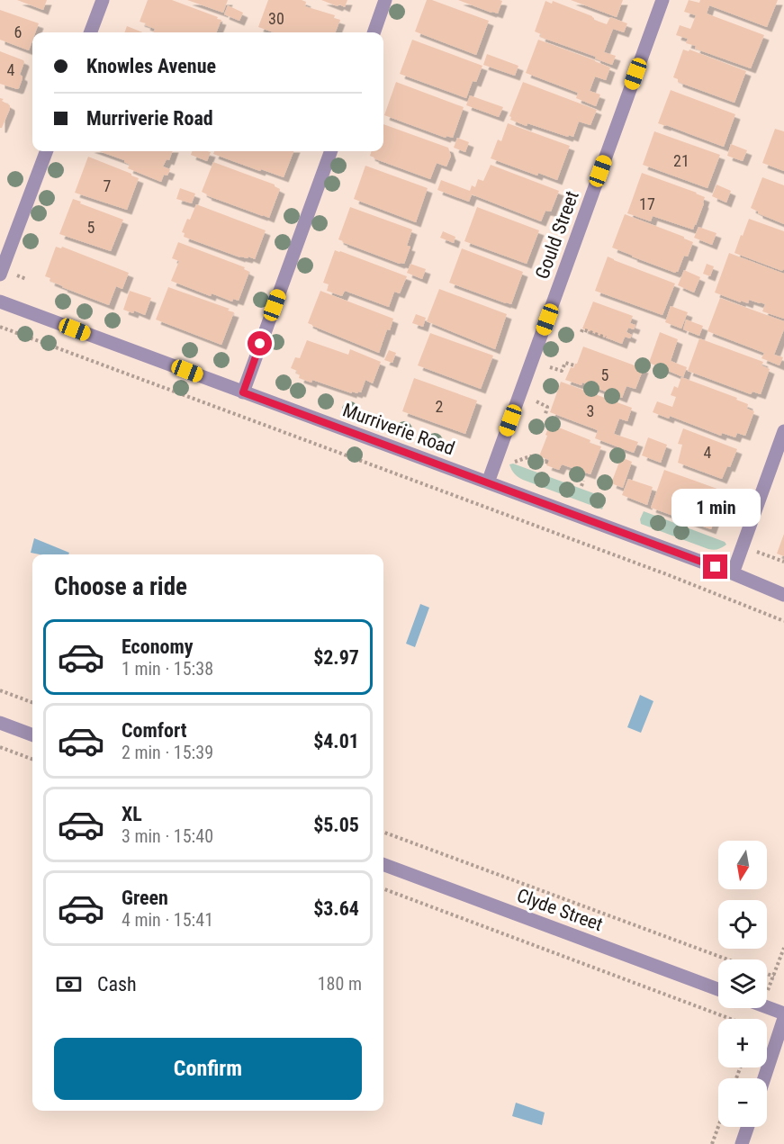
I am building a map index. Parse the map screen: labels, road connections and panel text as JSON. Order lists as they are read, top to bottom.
{
  "streets": {
    "street": ["Gould Street", "Murriverie Road", "Clyde Street"]
  },
  "crossings": [
    ["Gould Street", "Murriverie Road"]
  ],
  "house_numbers": [
    "30",
    "6",
    "4",
    "21",
    "7",
    "17",
    "5",
    "5",
    "2",
    "3",
    "4"
  ],
  "north": "bottom",
  "page": {
    "banner": ["Knowles Avenue", "Murriverie Road"],
    "bubble": "1 min",
    "heading": "Choose a ride",
    "list": [
      {
        "name": "Economy",
        "note": "1 min · 15:38",
        "value": "$2.97"
      },
      {
        "name": "Comfort",
        "note": "2 min · 15:39",
        "value": "$4.01"
      },
      {
        "name": "XL",
        "note": "3 min · 15:40",
        "value": "$5.05"
      },
      {
        "name": "Green",
        "note": "4 min · 15:41",
        "value": "$3.64"
      }
    ],
    "map_buttons": ["+", "−"],
    "pay": ["Cash", "180 m"],
    "buttons": "Confirm"
  }
}
